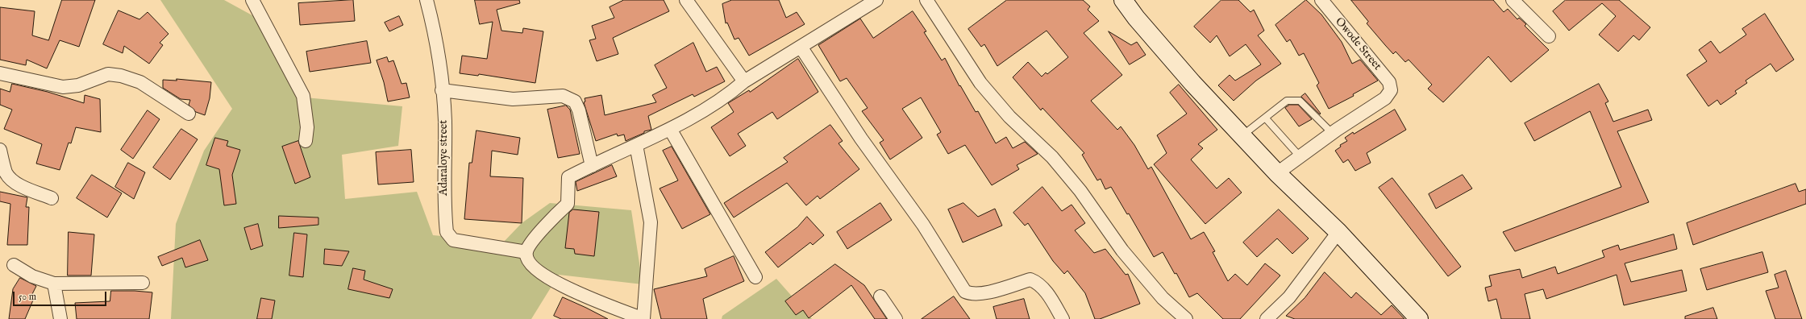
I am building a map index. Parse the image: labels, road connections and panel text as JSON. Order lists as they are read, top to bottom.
{
  "streets": {
    "street": ["Owode Street", "Adaraloye street"]
  },
  "scale_bar": "50 m"
}
